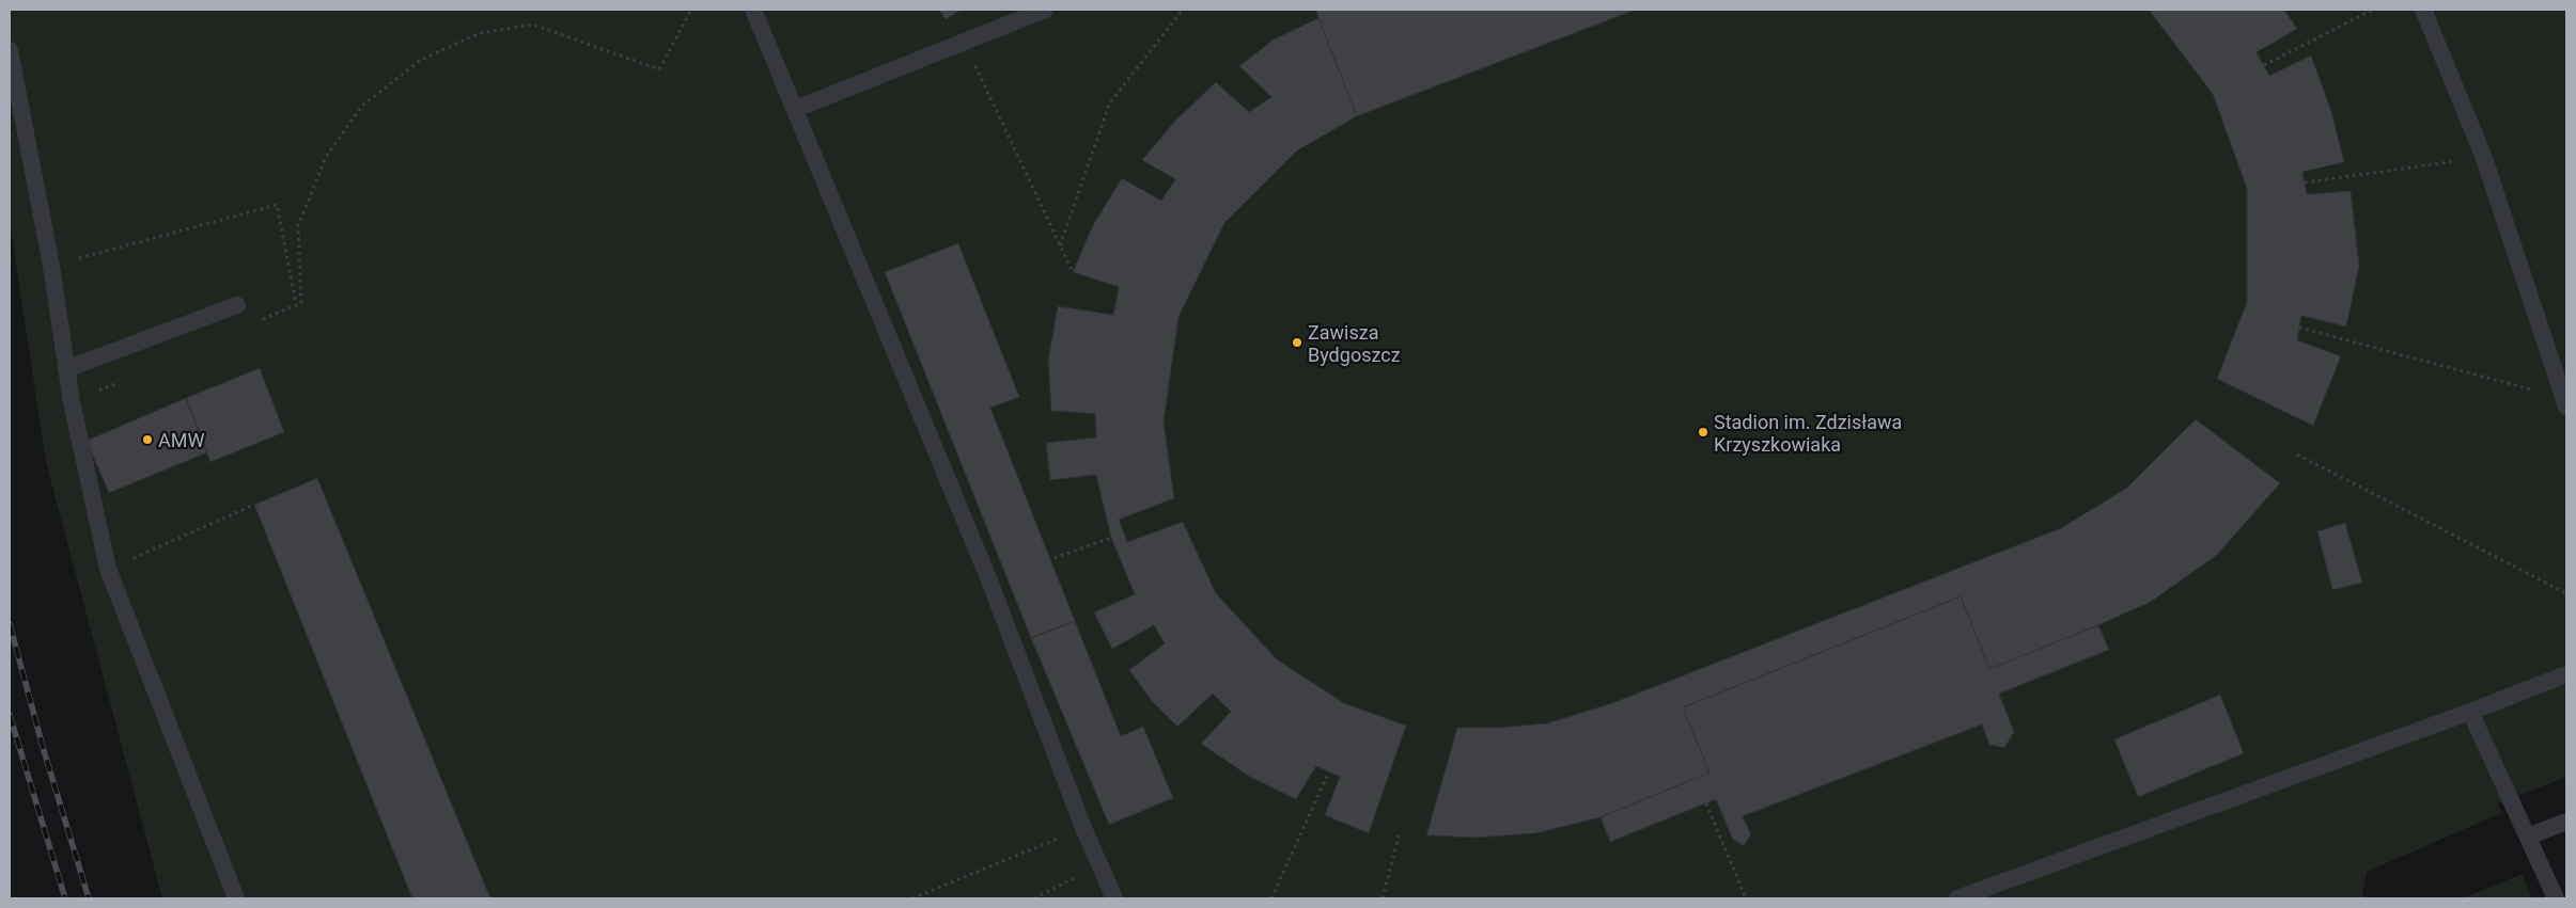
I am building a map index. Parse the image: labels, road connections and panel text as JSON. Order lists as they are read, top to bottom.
{
  "places": ["Zawisza Bydgoszcz", "Stadion im. Zdzisława Krzyszkowiaka", "AMW"]
}
